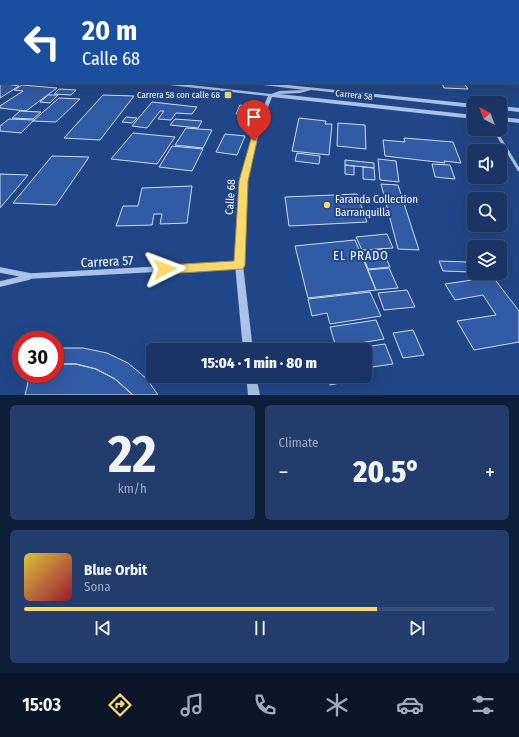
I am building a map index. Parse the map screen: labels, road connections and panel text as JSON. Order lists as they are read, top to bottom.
{
  "streets": {
    "street": ["Carrera 58", "Calle 68", "Carrera 57"]
  },
  "crossings": [
    ["Carrera 58", "Calle 68"],
    ["Calle 68", "Carrera 57"]
  ],
  "districts": ["EL PRADO"],
  "places": {
    "transit": ["Carrera 58 con calle 68"],
    "other": ["Faranda Collection Barranquilla"]
  },
  "north": "top left",
  "page": {
    "turn": ["20 m", "Calle 68"],
    "limit": "30",
    "trip": "15:04 · 1 min · 80 m",
    "tile": [
      ["22", "km/h"],
      "Climate"
    ],
    "heat": ["−", "20.5°", "+"],
    "song": ["Blue Orbit", "Sona"],
    "tabs": "15:03"
  }
}
